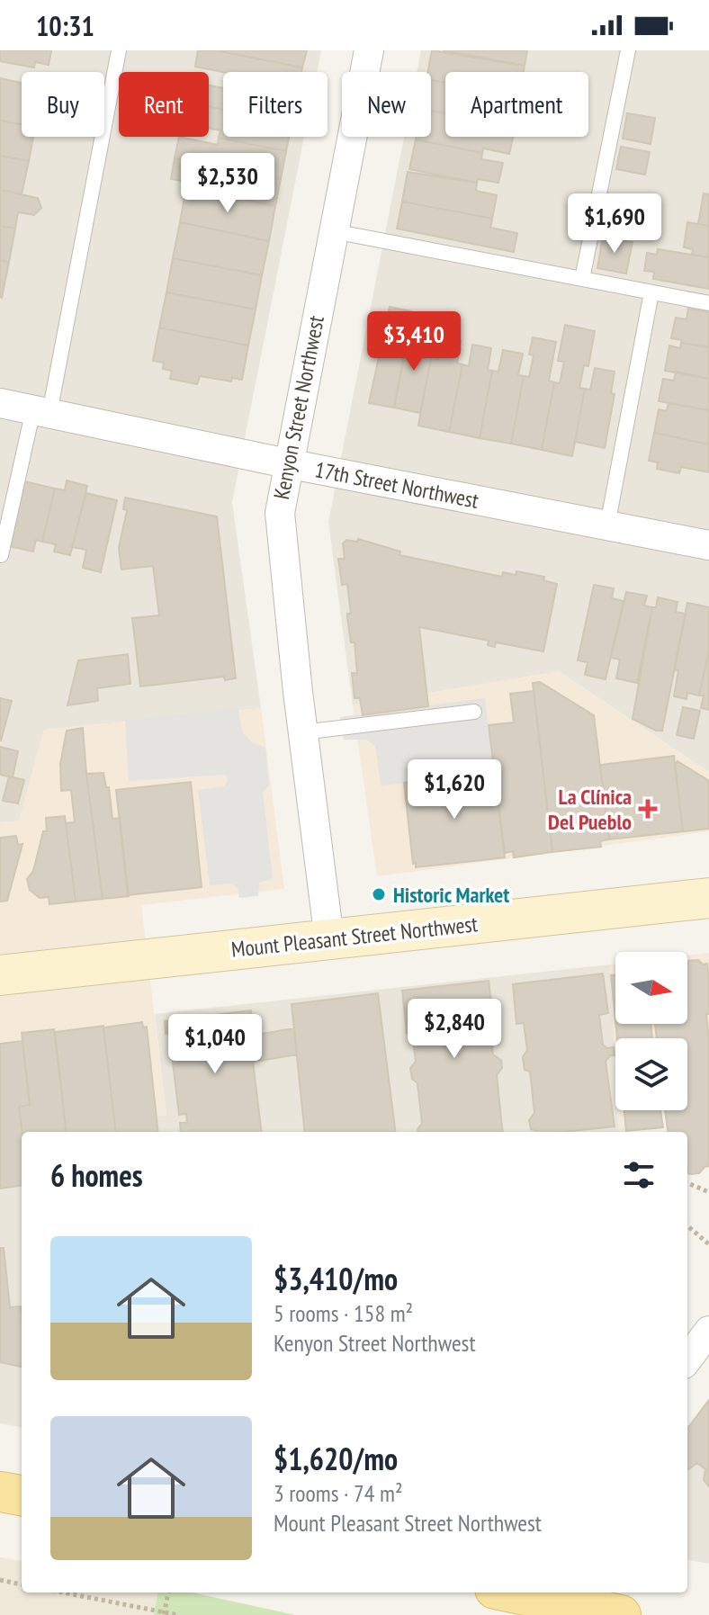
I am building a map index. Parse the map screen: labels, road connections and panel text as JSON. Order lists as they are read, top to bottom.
{
  "streets": {
    "street": ["Kenyon Street Northwest", "17th Street Northwest", "Mount Pleasant Street Northwest"]
  },
  "crossings": [
    ["Kenyon Street Northwest", "17th Street Northwest"],
    ["Kenyon Street Northwest", "Mount Pleasant Street Northwest"]
  ],
  "places": {
    "health": ["La Clínica Del Pueblo"],
    "other": ["Historic Market"]
  },
  "north": "right",
  "page": {
    "status": "10:31",
    "chip": [
      "Buy",
      "Rent",
      "Filters",
      "New",
      "Apartment"
    ],
    "price": [
      "$2,530",
      "$1,690",
      "$3,410",
      "$1,620",
      "$2,840",
      "$1,040"
    ],
    "heading": "6 homes",
    "list": [
      {
        "name": "$3,410/mo",
        "note": "5 rooms · 158 m² · Kenyon Street Northwest"
      },
      {
        "name": "$1,620/mo",
        "note": "3 rooms · 74 m² · Mount Pleasant Street Northwest"
      }
    ]
  }
}
